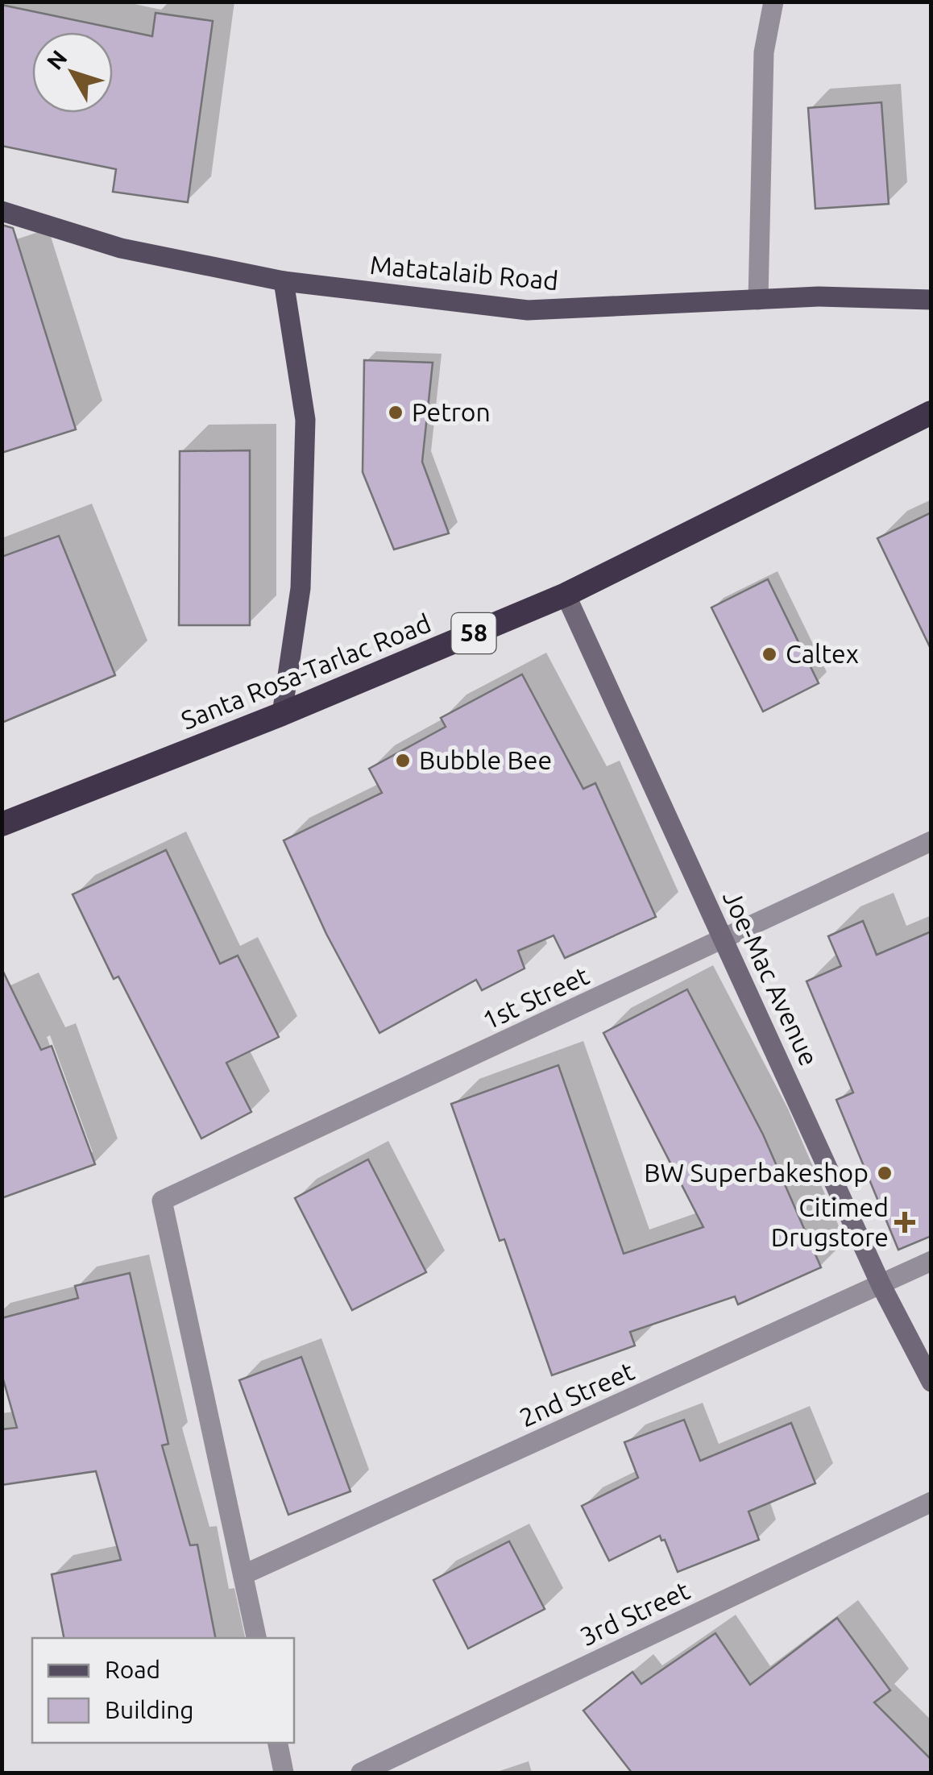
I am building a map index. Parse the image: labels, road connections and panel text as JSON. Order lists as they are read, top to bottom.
{
  "streets": {
    "highway": ["58", "Santa Rosa-Tarlac Road"],
    "main road": ["Matatalaib Road"],
    "street": [
      "Joe-Mac Avenue",
      "1st Street",
      "2nd Street",
      "3rd Street"
    ]
  },
  "crossings": [
    ["Santa Rosa-Tarlac Road", "Joe-Mac Avenue"],
    ["Joe-Mac Avenue", "1st Street"],
    ["Joe-Mac Avenue", "2nd Street"],
    ["1st Street", "2nd Street"]
  ],
  "places": {
    "other": [
      "Petron",
      "Caltex",
      "Bubble Bee",
      "BW Superbakeshop"
    ],
    "health": ["Citimed Drugstore"]
  },
  "legend": ["Road", "Building"],
  "north": "top left"
}
